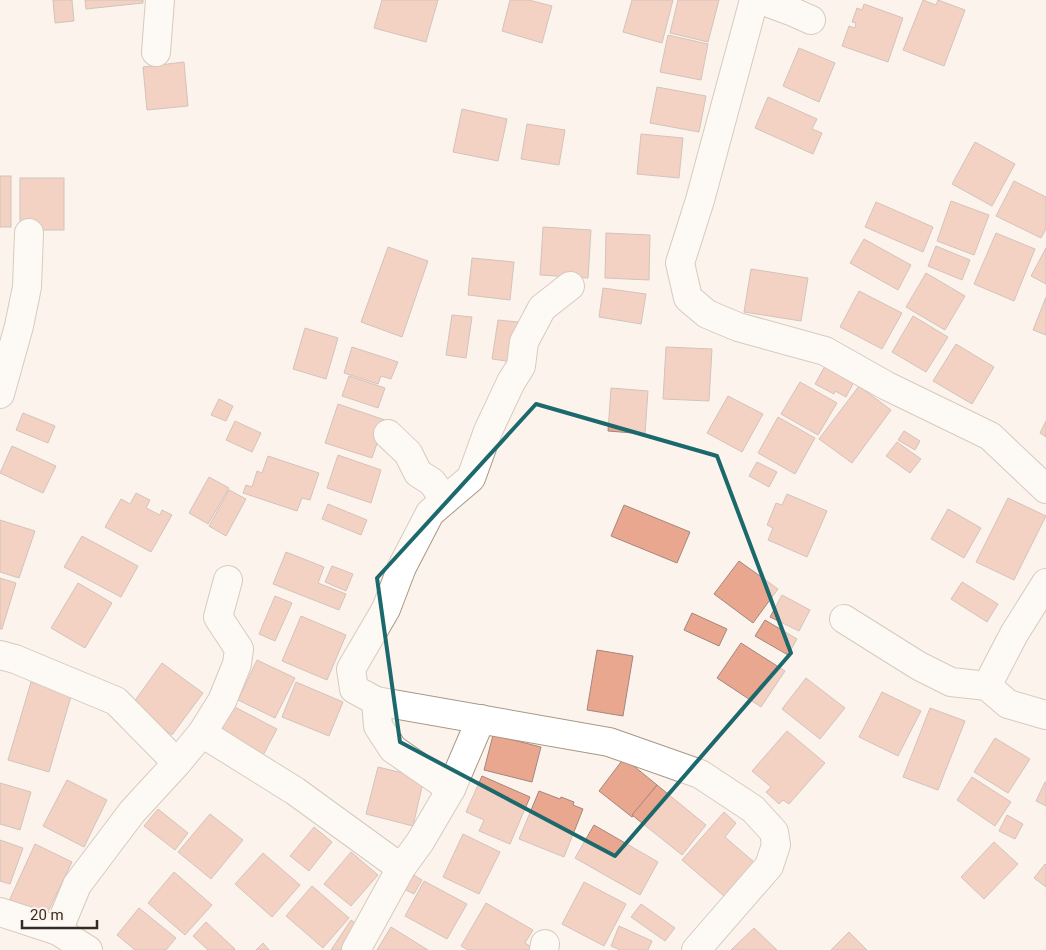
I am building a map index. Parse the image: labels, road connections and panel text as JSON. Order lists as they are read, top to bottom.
{
  "scale_bar": "20 m"
}
